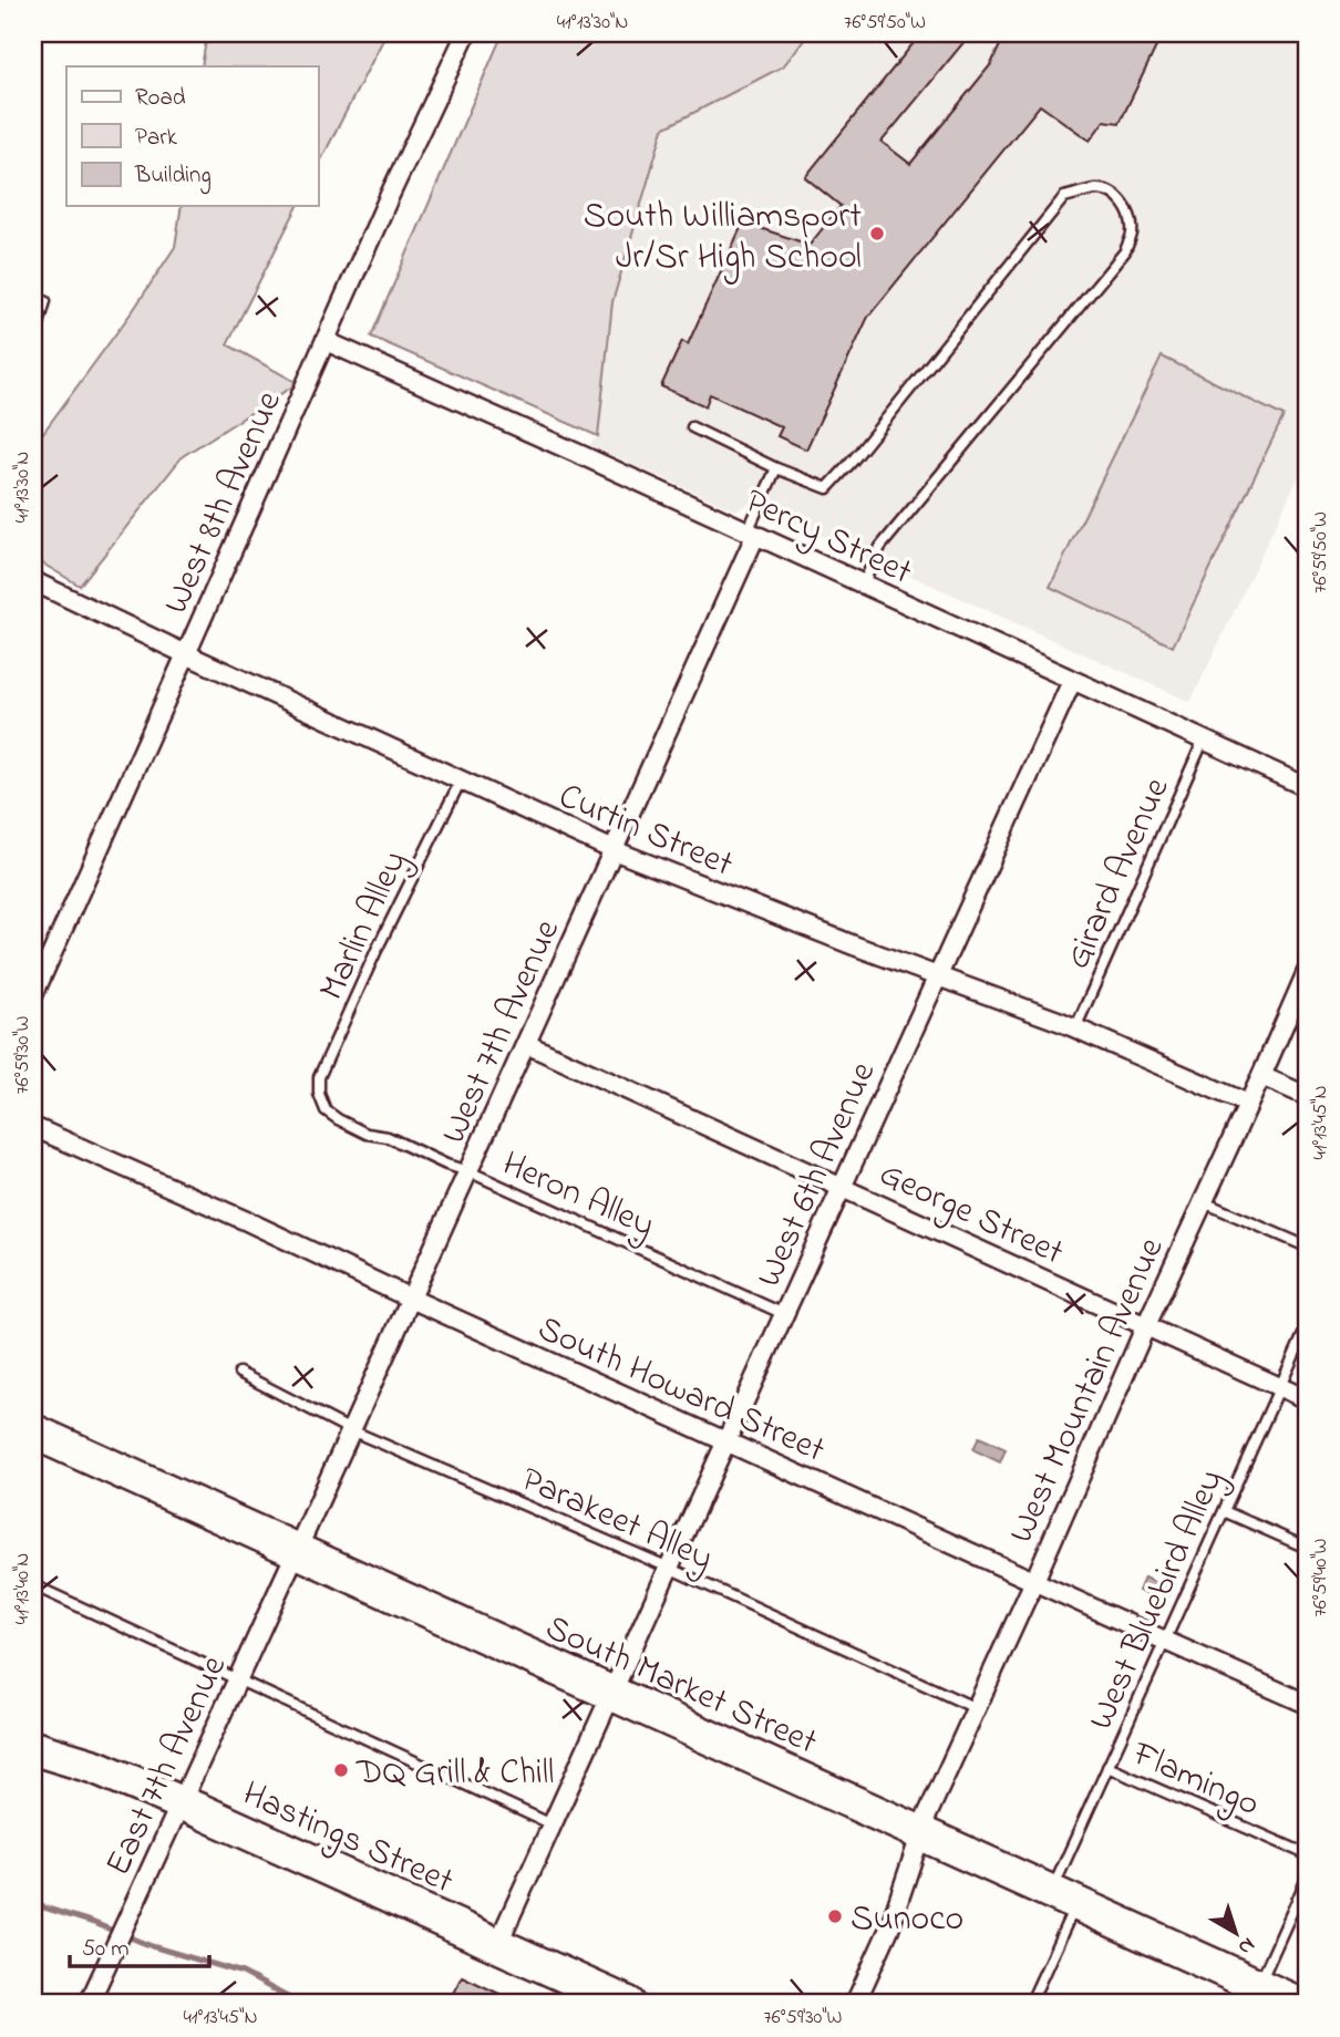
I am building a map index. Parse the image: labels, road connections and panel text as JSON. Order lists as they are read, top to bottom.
{
  "streets": {
    "highway": ["South Market Street", "Hastings Street"],
    "street": [
      "West 8th Avenue",
      "Percy Street",
      "Curtin Street",
      "West 7th Avenue",
      "West 6th Avenue",
      "George Street",
      "South Howard Street",
      "West Mountain Avenue",
      "East 7th Avenue"
    ],
    "lane": [
      "Girard Avenue",
      "Marlin Alley",
      "Heron Alley",
      "Parakeet Alley",
      "West Bluebird Alley",
      "Flamingo"
    ]
  },
  "crossings": [
    ["West 8th Avenue", "Percy Street"],
    ["West 8th Avenue", "Curtin Street"],
    ["Percy Street", "Girard Avenue"],
    ["Percy Street", "West 7th Avenue"],
    ["Percy Street", "West 6th Avenue"],
    ["Curtin Street", "Girard Avenue"],
    ["Curtin Street", "Marlin Alley"],
    ["Curtin Street", "West 7th Avenue"],
    ["Curtin Street", "West 6th Avenue"],
    ["Curtin Street", "West Mountain Avenue"],
    ["Marlin Alley", "Heron Alley"],
    ["West 7th Avenue", "Heron Alley"],
    ["West 7th Avenue", "George Street"],
    ["West 7th Avenue", "South Howard Street"],
    ["West 7th Avenue", "Parakeet Alley"],
    ["West 7th Avenue", "South Market Street"],
    ["West 7th Avenue", "East 7th Avenue"],
    ["West 6th Avenue", "Heron Alley"],
    ["West 6th Avenue", "George Street"],
    ["West 6th Avenue", "South Howard Street"],
    ["West 6th Avenue", "Parakeet Alley"],
    ["West 6th Avenue", "South Market Street"],
    ["West 6th Avenue", "Hastings Street"],
    ["George Street", "West Mountain Avenue"],
    ["George Street", "West Bluebird Alley"],
    ["South Howard Street", "West Mountain Avenue"],
    ["South Howard Street", "West Bluebird Alley"],
    ["West Mountain Avenue", "Parakeet Alley"],
    ["West Mountain Avenue", "South Market Street"],
    ["West Bluebird Alley", "South Market Street"],
    ["West Bluebird Alley", "Flamingo"],
    ["South Market Street", "East 7th Avenue"],
    ["East 7th Avenue", "Hastings Street"]
  ],
  "places": ["South Williamsport Jr/Sr High School", "DQ Grill & Chill", "Sunoco"],
  "legend": ["Road", "Park", "Building"],
  "scale_bar": "50 m",
  "north": "bottom right",
  "coordinates": [
    "41°13'30\"N",
    "76°59'50\"W",
    "76°59'30\"W",
    "41°13'45\"N",
    "76°59'40\"W",
    "41°13'40\"N"
  ]
}
